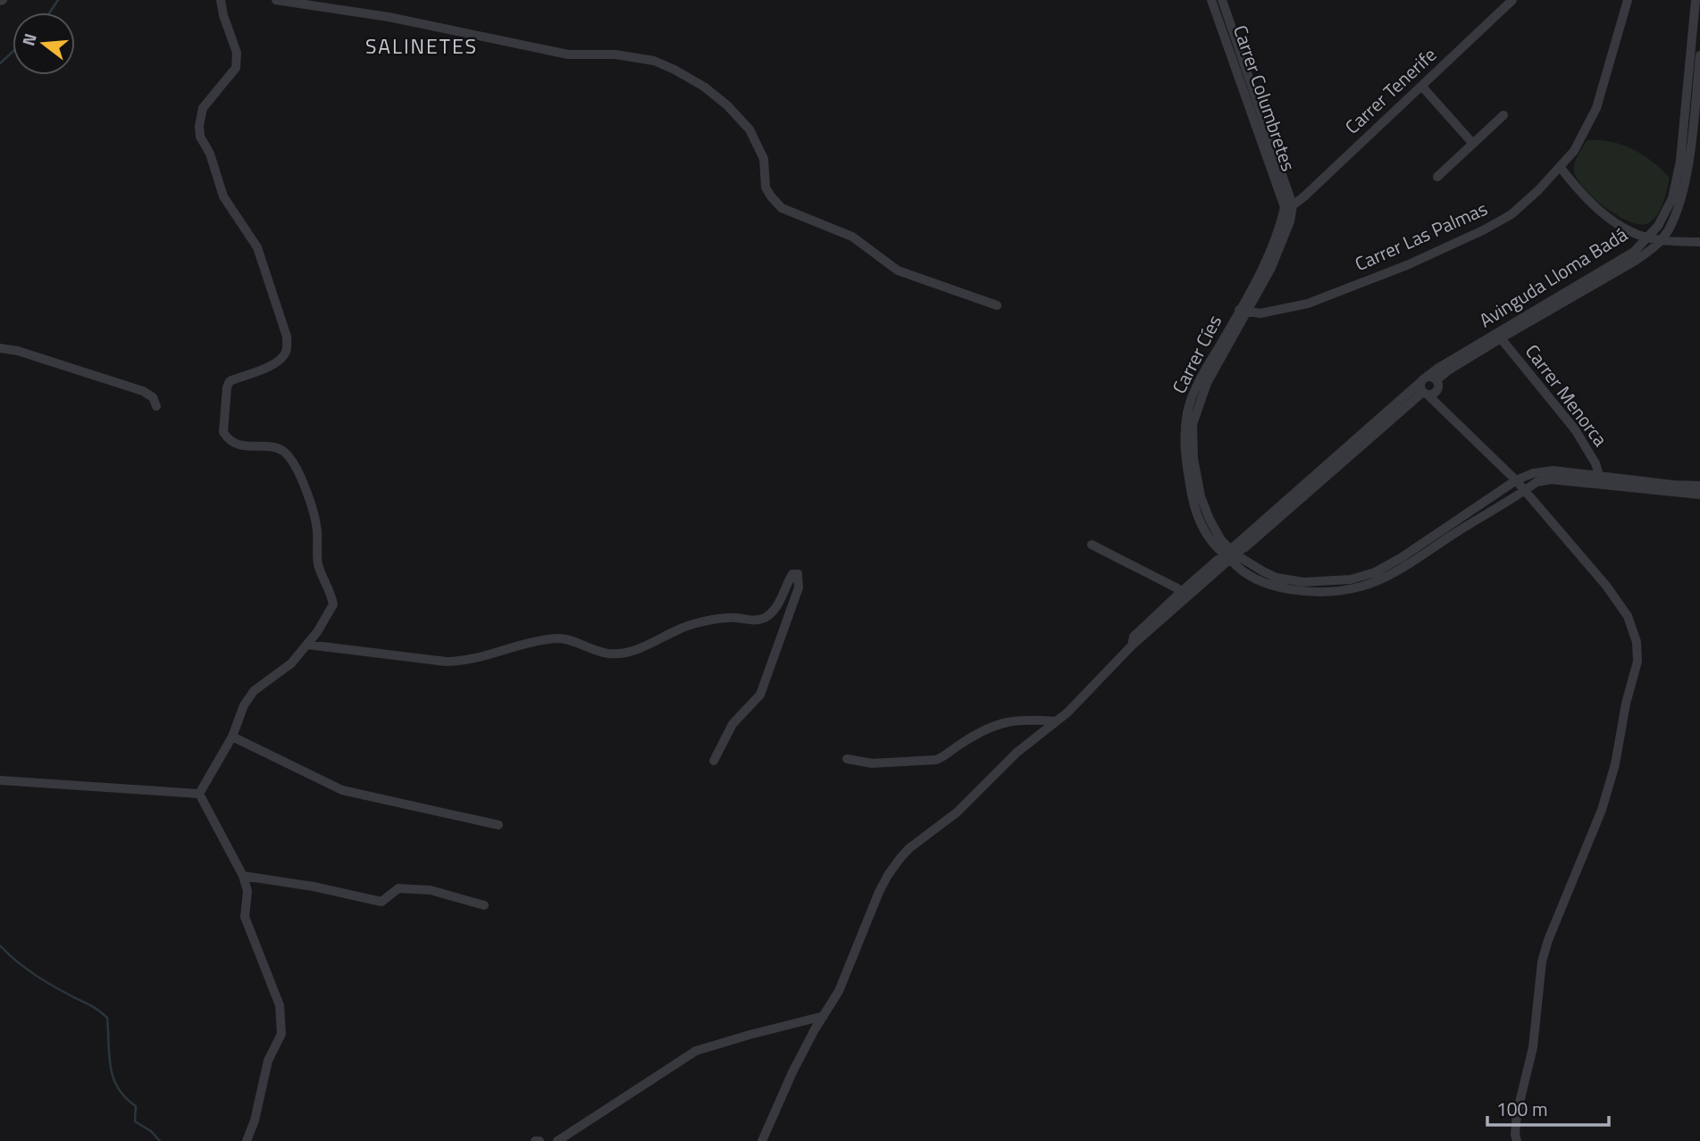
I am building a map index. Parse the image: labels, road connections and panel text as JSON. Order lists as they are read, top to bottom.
{
  "streets": {
    "street": [
      "Carrer Tenerife",
      "Carrer Columbretes",
      "Carrer Las Palmas",
      "Avinguda Lloma Badá",
      "Carrer Cíes",
      "Carrer Menorca"
    ]
  },
  "crossings": [
    ["Carrer Tenerife", "Carrer Columbretes"],
    ["Carrer Tenerife", "Carrer Cíes"],
    ["Carrer Columbretes", "Carrer Cíes"],
    ["Carrer Las Palmas", "Carrer Cíes"],
    ["Avinguda Lloma Badá", "Carrer Cíes"],
    ["Avinguda Lloma Badá", "Carrer Menorca"],
    ["Carrer Cíes", "Carrer Menorca"]
  ],
  "districts": ["SALINETES"],
  "scale_bar": "100 m",
  "north": "left"
}
